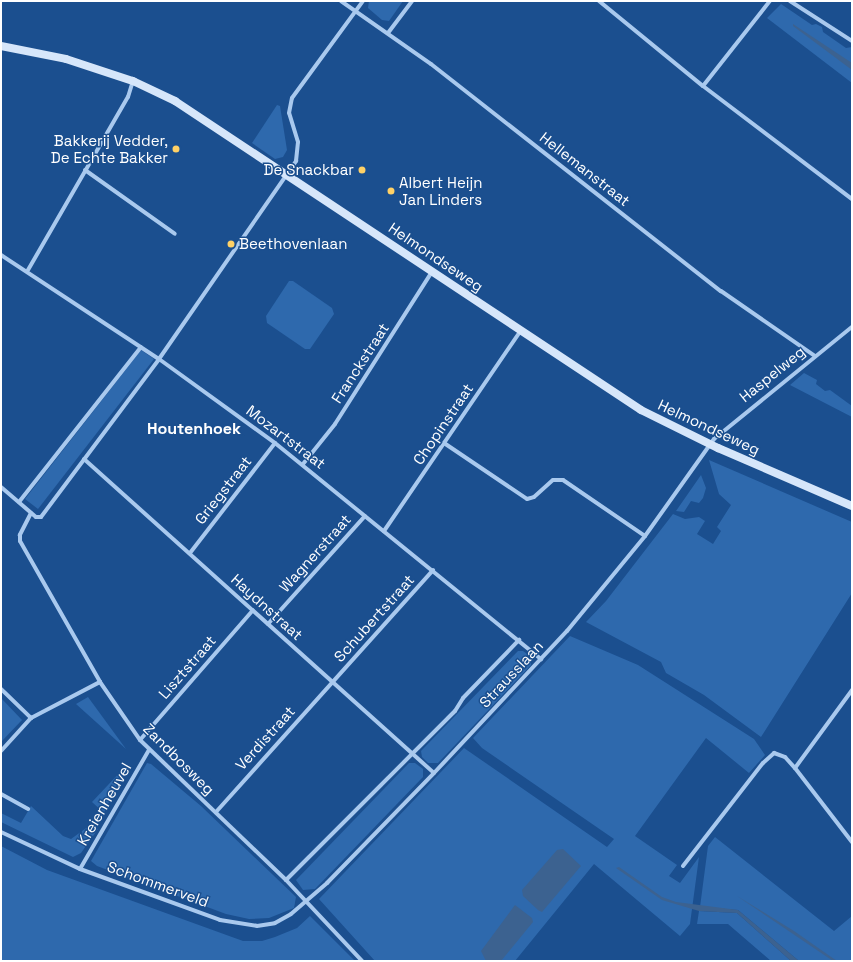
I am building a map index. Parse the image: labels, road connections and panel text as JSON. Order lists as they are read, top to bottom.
{
  "streets": {
    "street": [
      "Hellemanstraat",
      "Helmondseweg",
      "Franckstraat",
      "Haspelweg",
      "Chopinstraat",
      "Mozartstraat",
      "Griegstraat",
      "Wagnerstraat",
      "Haydnstraat",
      "Schubertstraat",
      "Lisztstraat",
      "Strausslaan",
      "Verdistraat",
      "Zandbosweg",
      "Kreienheuvel",
      "Schommerveld"
    ]
  },
  "crossings": [
    ["Hellemanstraat", "Haspelweg"],
    ["Helmondseweg", "Franckstraat"],
    ["Helmondseweg", "Haspelweg"],
    ["Helmondseweg", "Chopinstraat"],
    ["Helmondseweg", "Strausslaan"],
    ["Franckstraat", "Mozartstraat"],
    ["Haspelweg", "Strausslaan"],
    ["Chopinstraat", "Mozartstraat"],
    ["Mozartstraat", "Griegstraat"],
    ["Mozartstraat", "Wagnerstraat"],
    ["Mozartstraat", "Schubertstraat"],
    ["Mozartstraat", "Strausslaan"],
    ["Griegstraat", "Haydnstraat"],
    ["Wagnerstraat", "Haydnstraat"],
    ["Haydnstraat", "Schubertstraat"],
    ["Haydnstraat", "Lisztstraat"],
    ["Haydnstraat", "Strausslaan"],
    ["Haydnstraat", "Verdistraat"],
    ["Schubertstraat", "Verdistraat"],
    ["Lisztstraat", "Zandbosweg"],
    ["Strausslaan", "Zandbosweg"],
    ["Strausslaan", "Schommerveld"],
    ["Verdistraat", "Zandbosweg"],
    ["Zandbosweg", "Kreienheuvel"],
    ["Zandbosweg", "Schommerveld"],
    ["Kreienheuvel", "Schommerveld"]
  ],
  "districts": ["Houtenhoek"],
  "places": [
    "Bakkerij Vedder, De Echte Bakker",
    "De Snackbar",
    "Albert Heijn Jan Linders",
    "Beethovenlaan"
  ]
}
